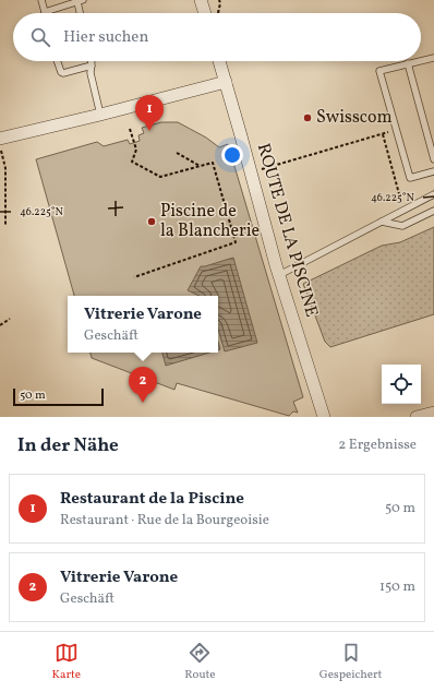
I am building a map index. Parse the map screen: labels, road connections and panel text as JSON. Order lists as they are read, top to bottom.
{
  "streets": {
    "street": ["ROUTE DE LA PISCINE"]
  },
  "places": ["Swisscom", "Piscine de la Blancherie"],
  "scale_bar": "50 m",
  "page": {
    "search": "Hier suchen",
    "pins": ["1", "2"],
    "popup": ["Vitrerie Varone", "Geschäft"],
    "scale": "50 m",
    "heading": ["In der Nähe", "2 Ergebnisse"],
    "list": [
      {
        "mark": "1",
        "name": "Restaurant de la Piscine",
        "note": "Restaurant · Rue de la Bourgeoisie",
        "value": "50 m"
      },
      {
        "mark": "2",
        "name": "Vitrerie Varone",
        "note": "Geschäft",
        "value": "150 m"
      }
    ],
    "nav": ["Karte", "Route", "Gespeichert"]
  },
  "coordinates": ["46.225°N"]
}
